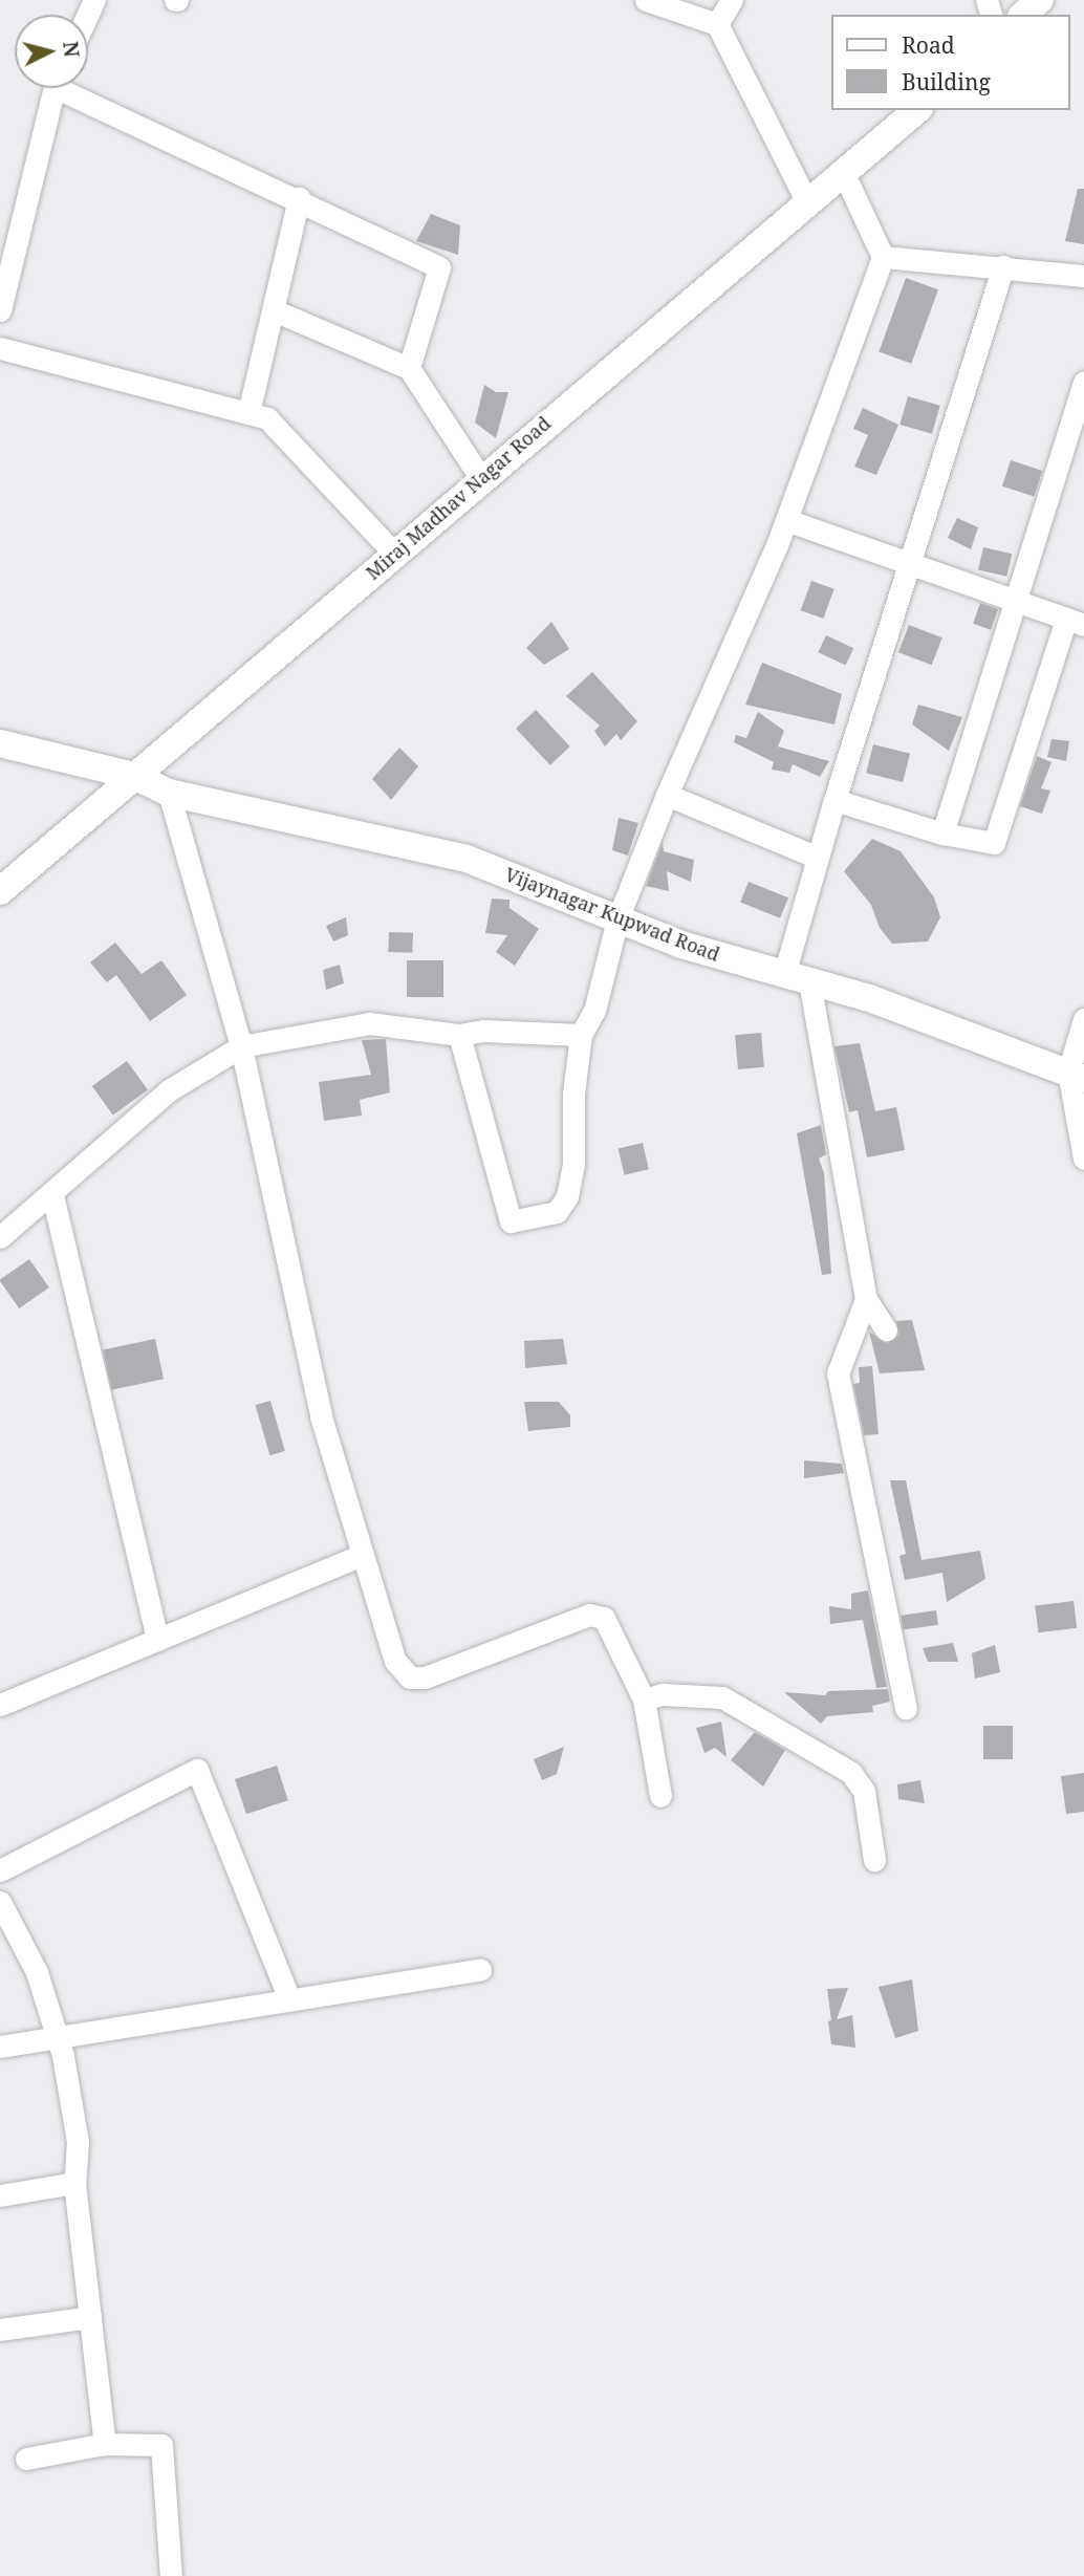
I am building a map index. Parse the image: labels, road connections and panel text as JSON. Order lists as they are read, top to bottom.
{
  "streets": {
    "street": ["Miraj Madhav Nagar Road", "Vijaynagar Kupwad Road"]
  },
  "crossings": [
    ["Miraj Madhav Nagar Road", "Vijaynagar Kupwad Road"]
  ],
  "legend": ["Road", "Building"],
  "north": "right"
}
